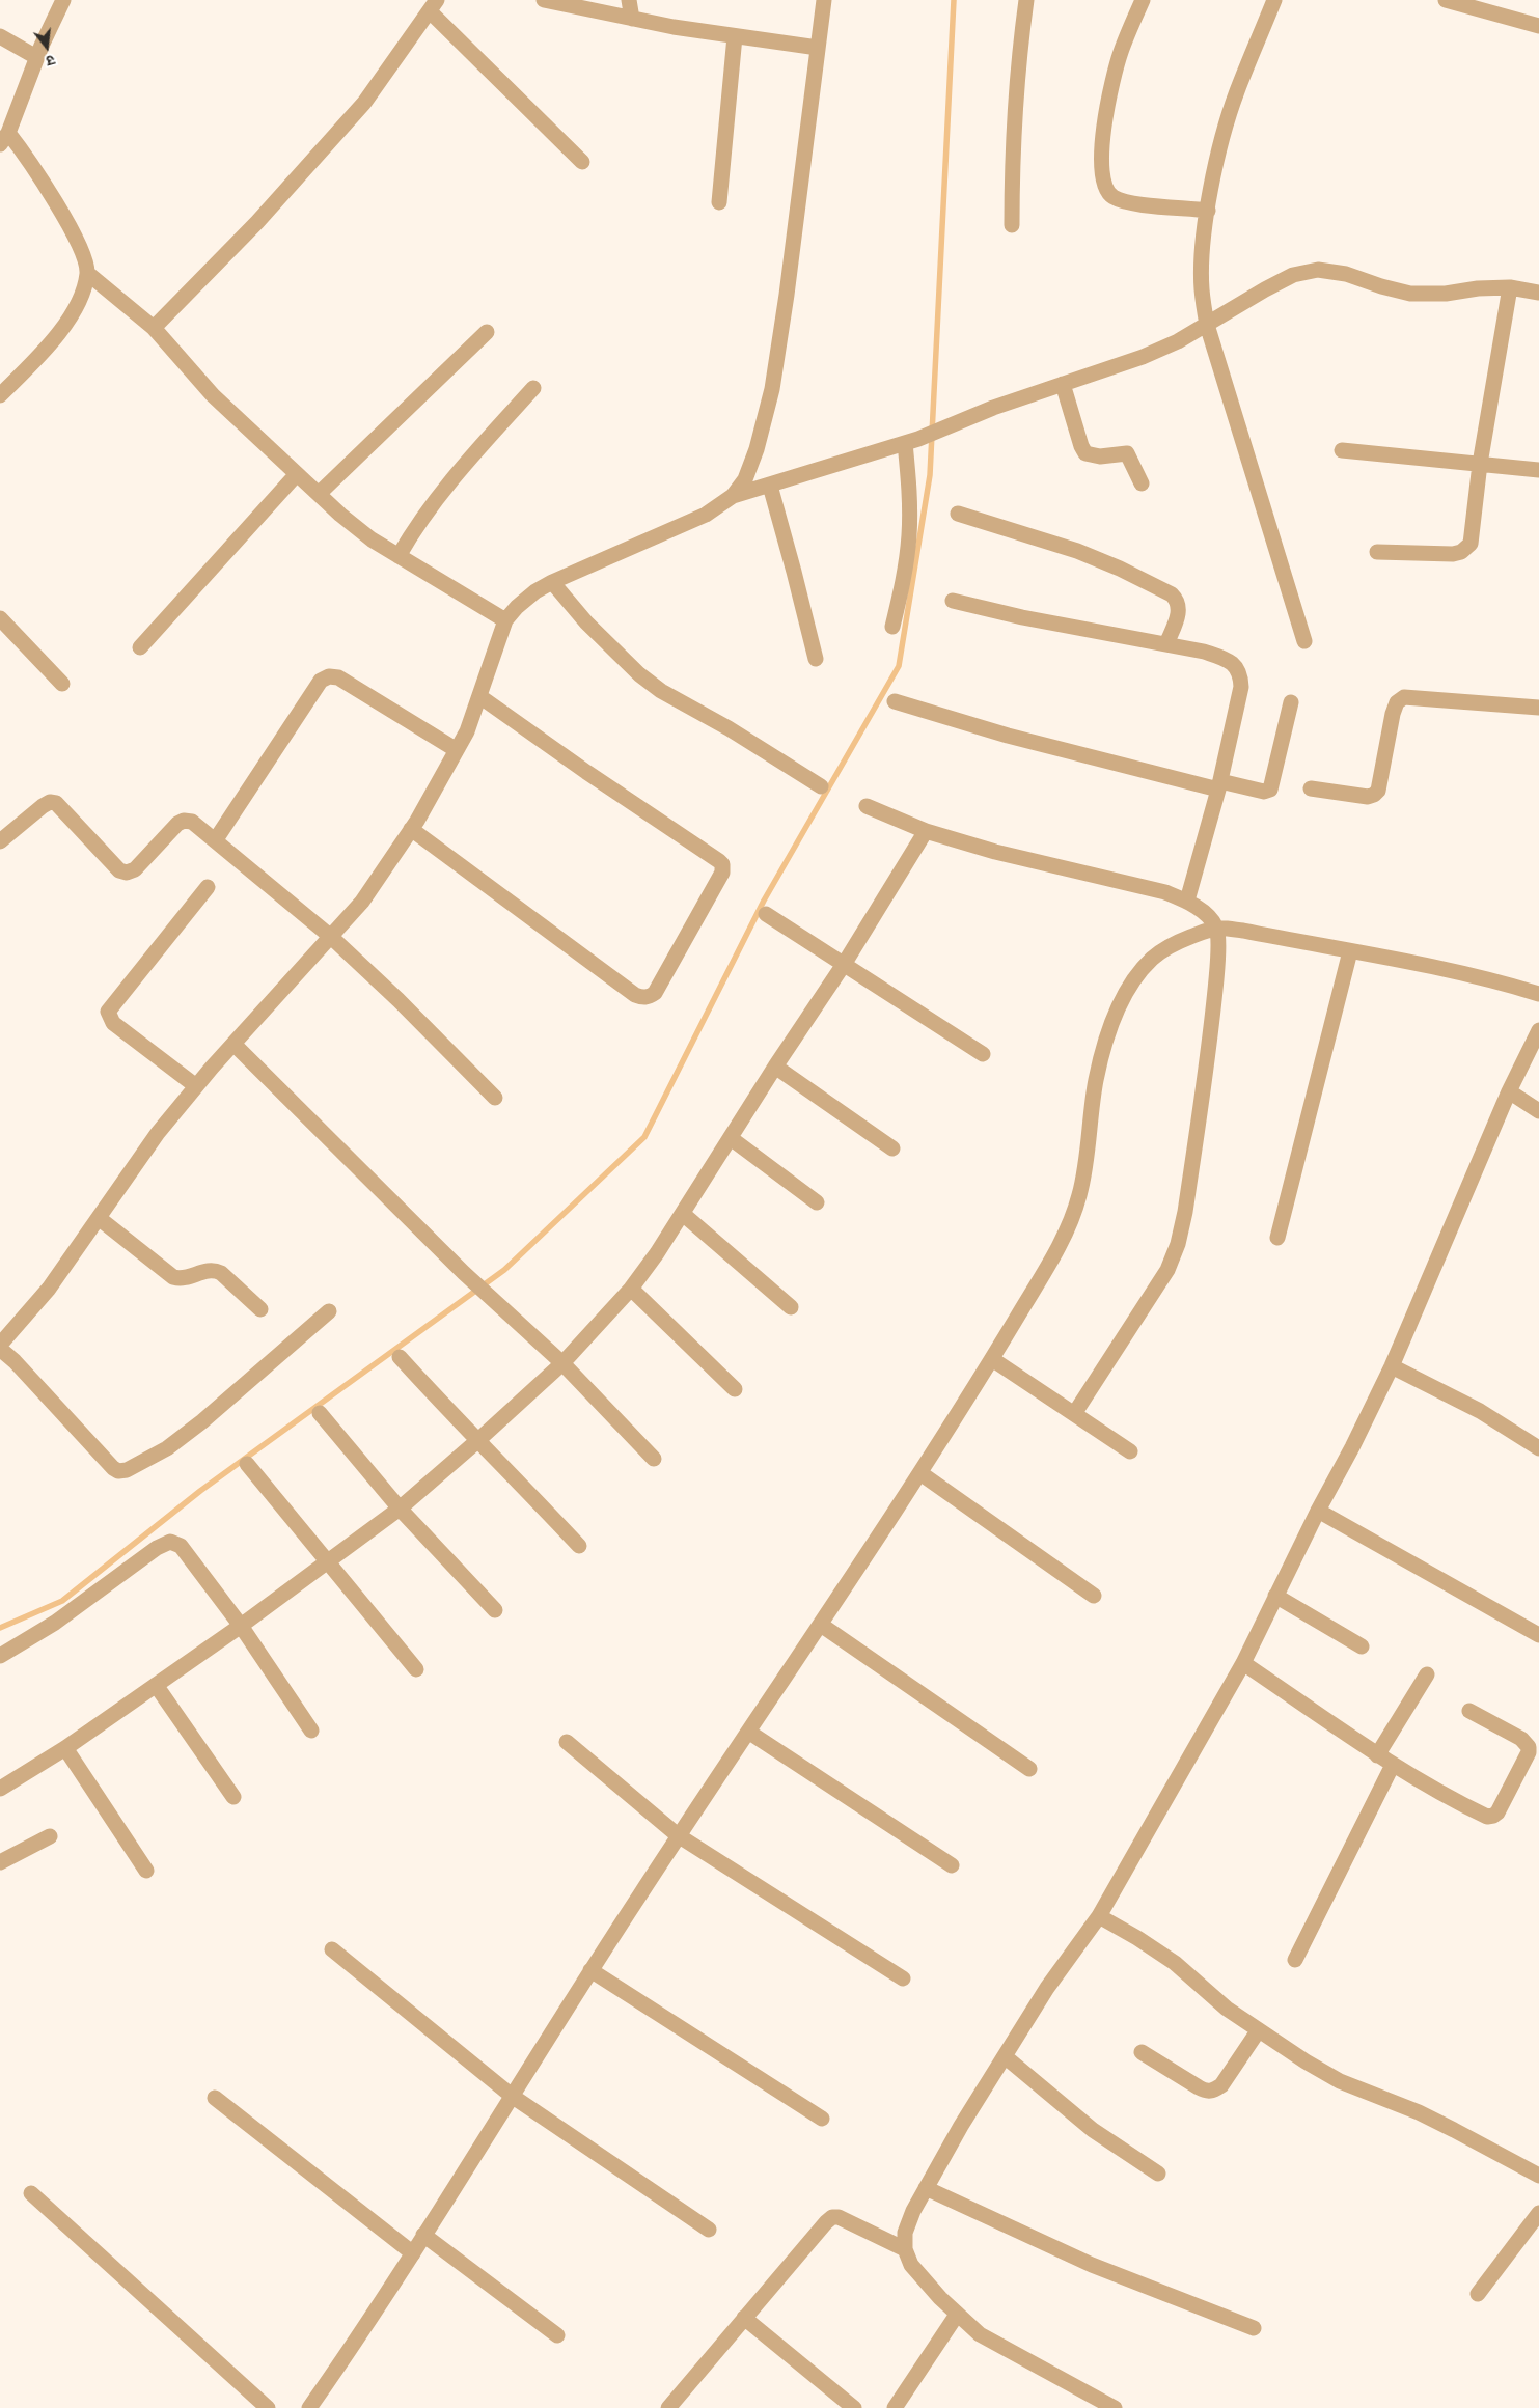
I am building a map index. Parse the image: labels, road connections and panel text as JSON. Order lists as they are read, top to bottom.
{
  "north": "bottom"
}
